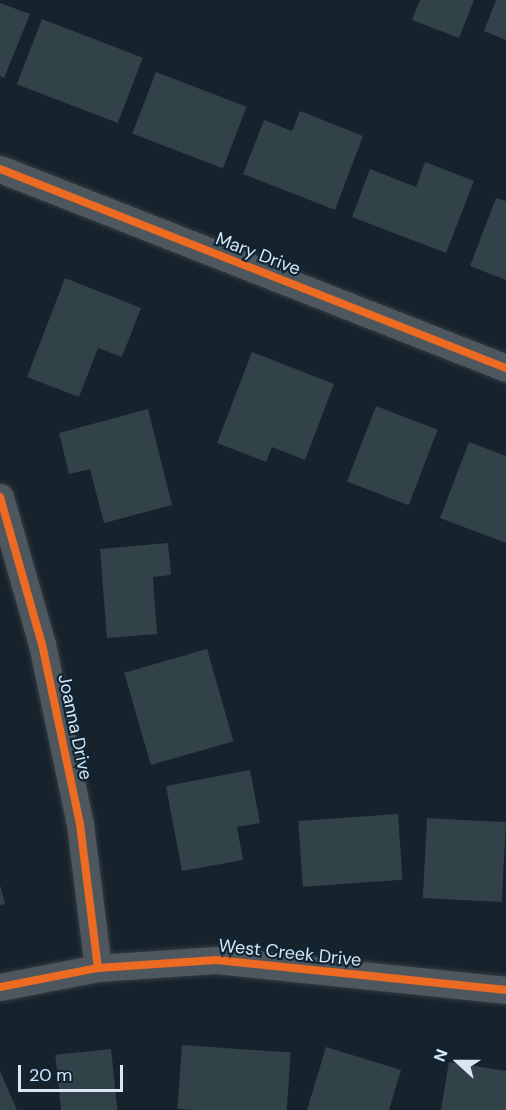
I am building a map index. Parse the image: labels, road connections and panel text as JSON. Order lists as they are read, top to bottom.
{
  "streets": {
    "street": ["Mary Drive", "Joanna Drive", "West Creek Drive"]
  },
  "crossings": [
    ["Joanna Drive", "West Creek Drive"]
  ],
  "scale_bar": "20 m",
  "north": "left"
}
